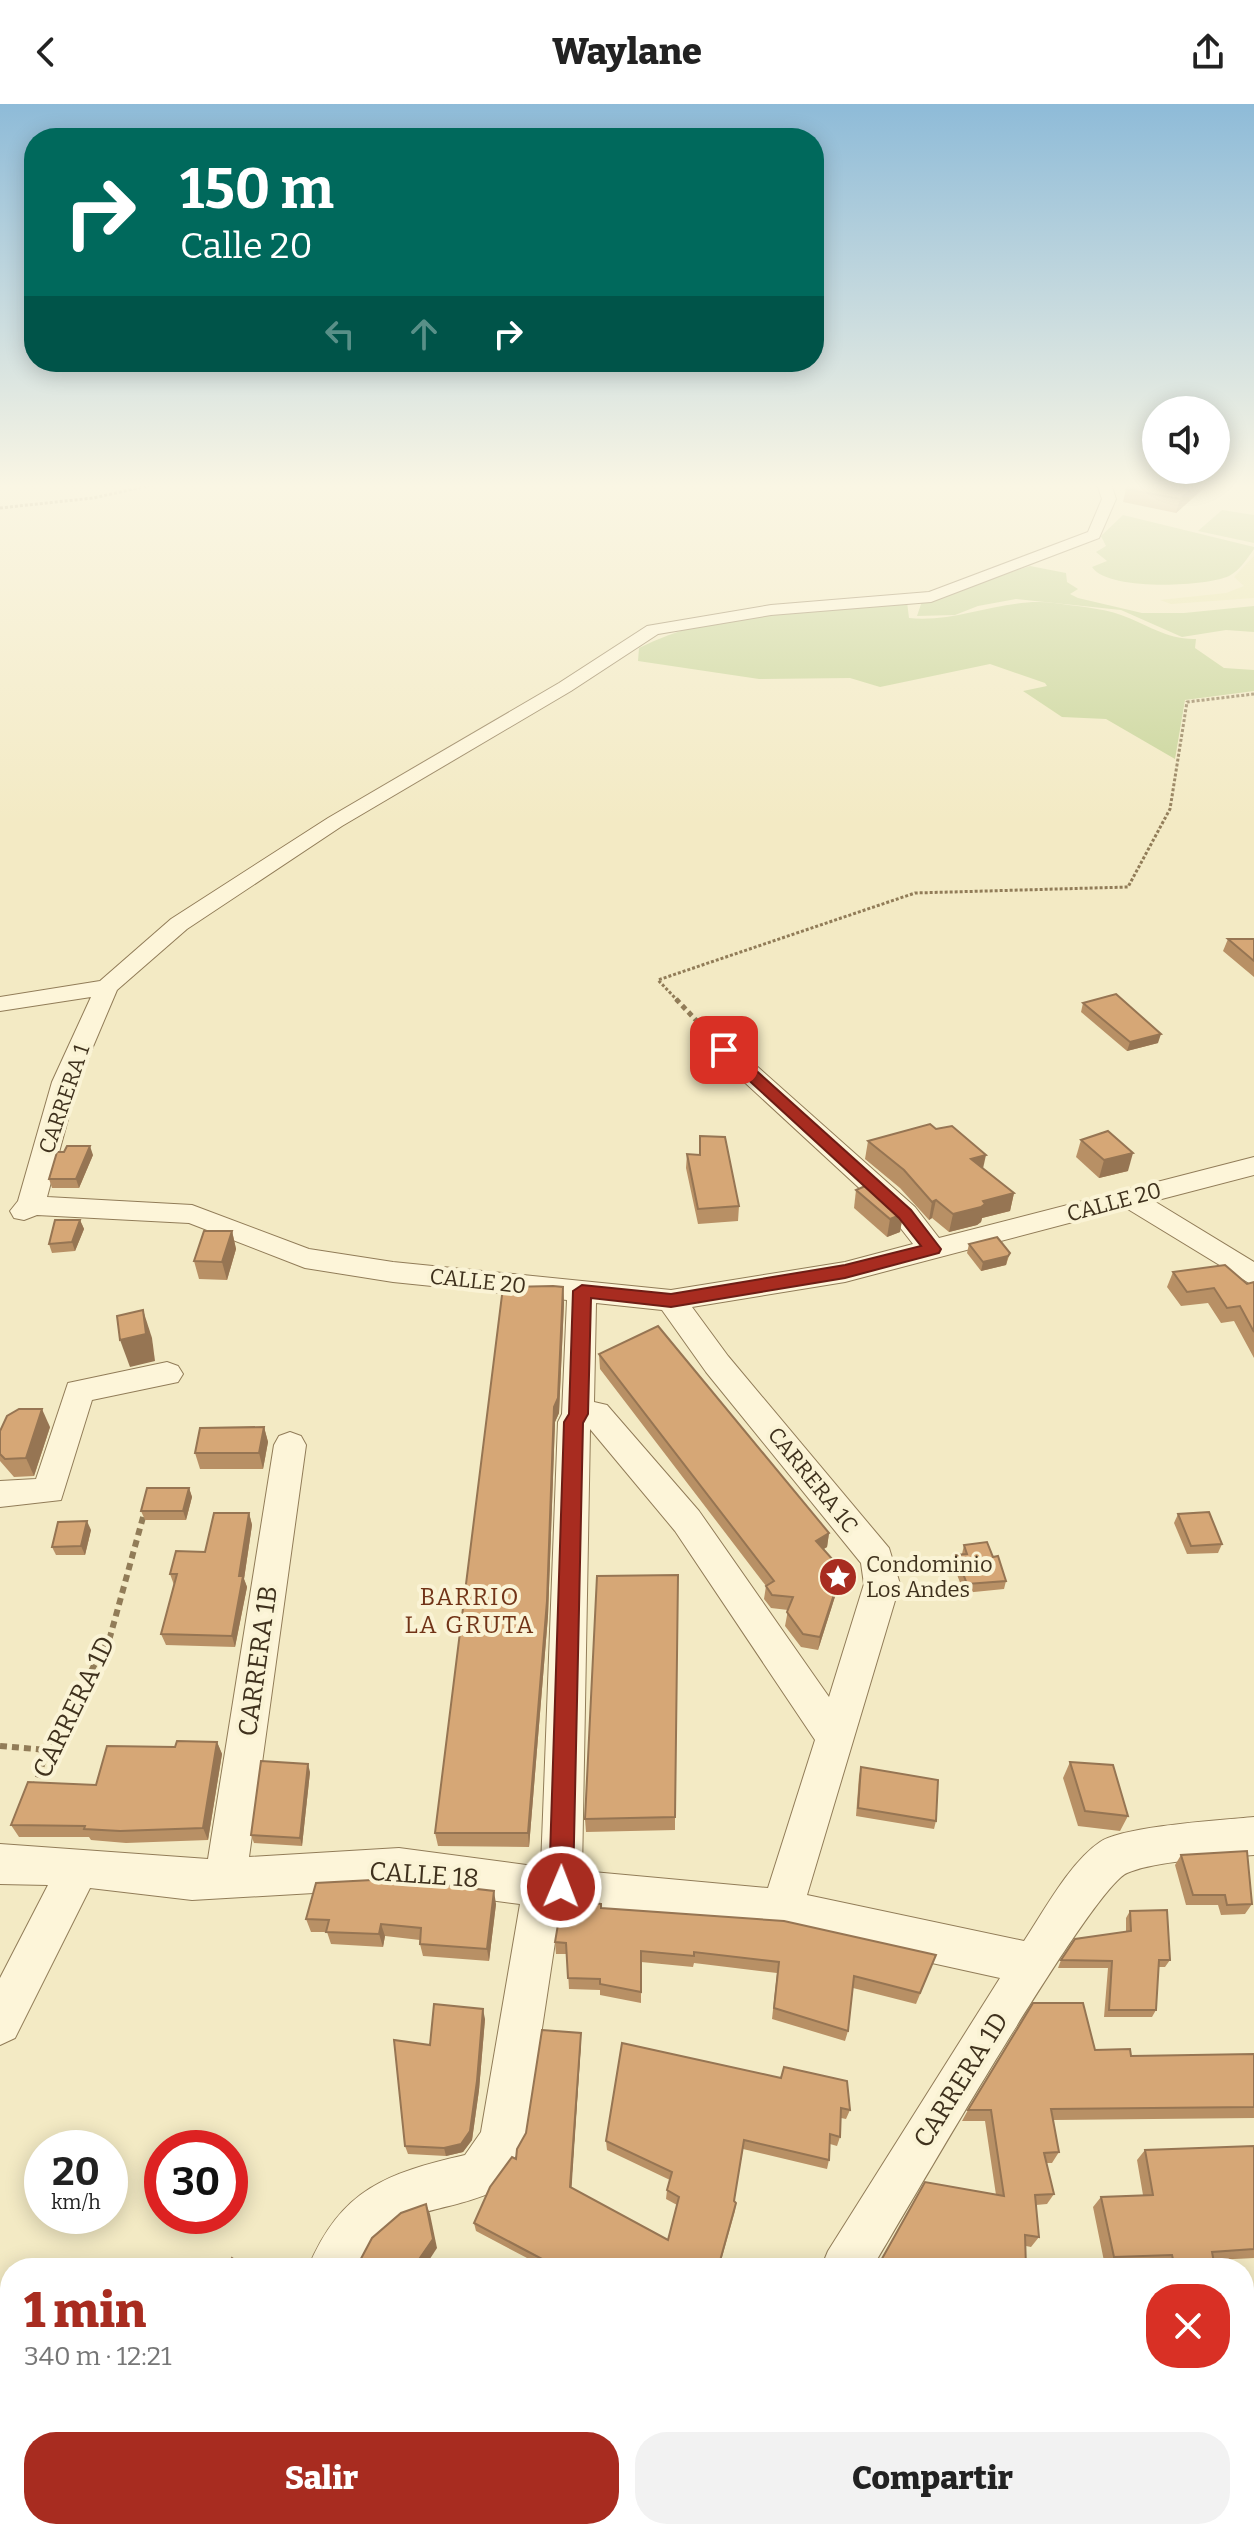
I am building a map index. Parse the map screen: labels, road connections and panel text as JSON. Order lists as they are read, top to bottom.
{
  "streets": {
    "street": [
      "CARRERA 1",
      "CALLE 20",
      "CARRERA 1C",
      "CARRERA 1B",
      "CARRERA 1D",
      "CALLE 18"
    ]
  },
  "crossings": [
    ["CARRERA 1", "CALLE 20"],
    ["CALLE 20", "CARRERA 1C"],
    ["CARRERA 1C", "CALLE 18"],
    ["CARRERA 1B", "CALLE 18"],
    ["CARRERA 1D", "CALLE 18"]
  ],
  "districts": ["BARRIO LA GRUTA"],
  "places": {
    "place": ["Condominio Los Andes"]
  },
  "page": {
    "header": "Waylane",
    "turn": ["150 m", "Calle 20"],
    "speed": "20 km/h",
    "limit": "30",
    "heading": ["1 min", "340 m · 12:21"],
    "buttons": ["Salir", "Compartir"]
  }
}
